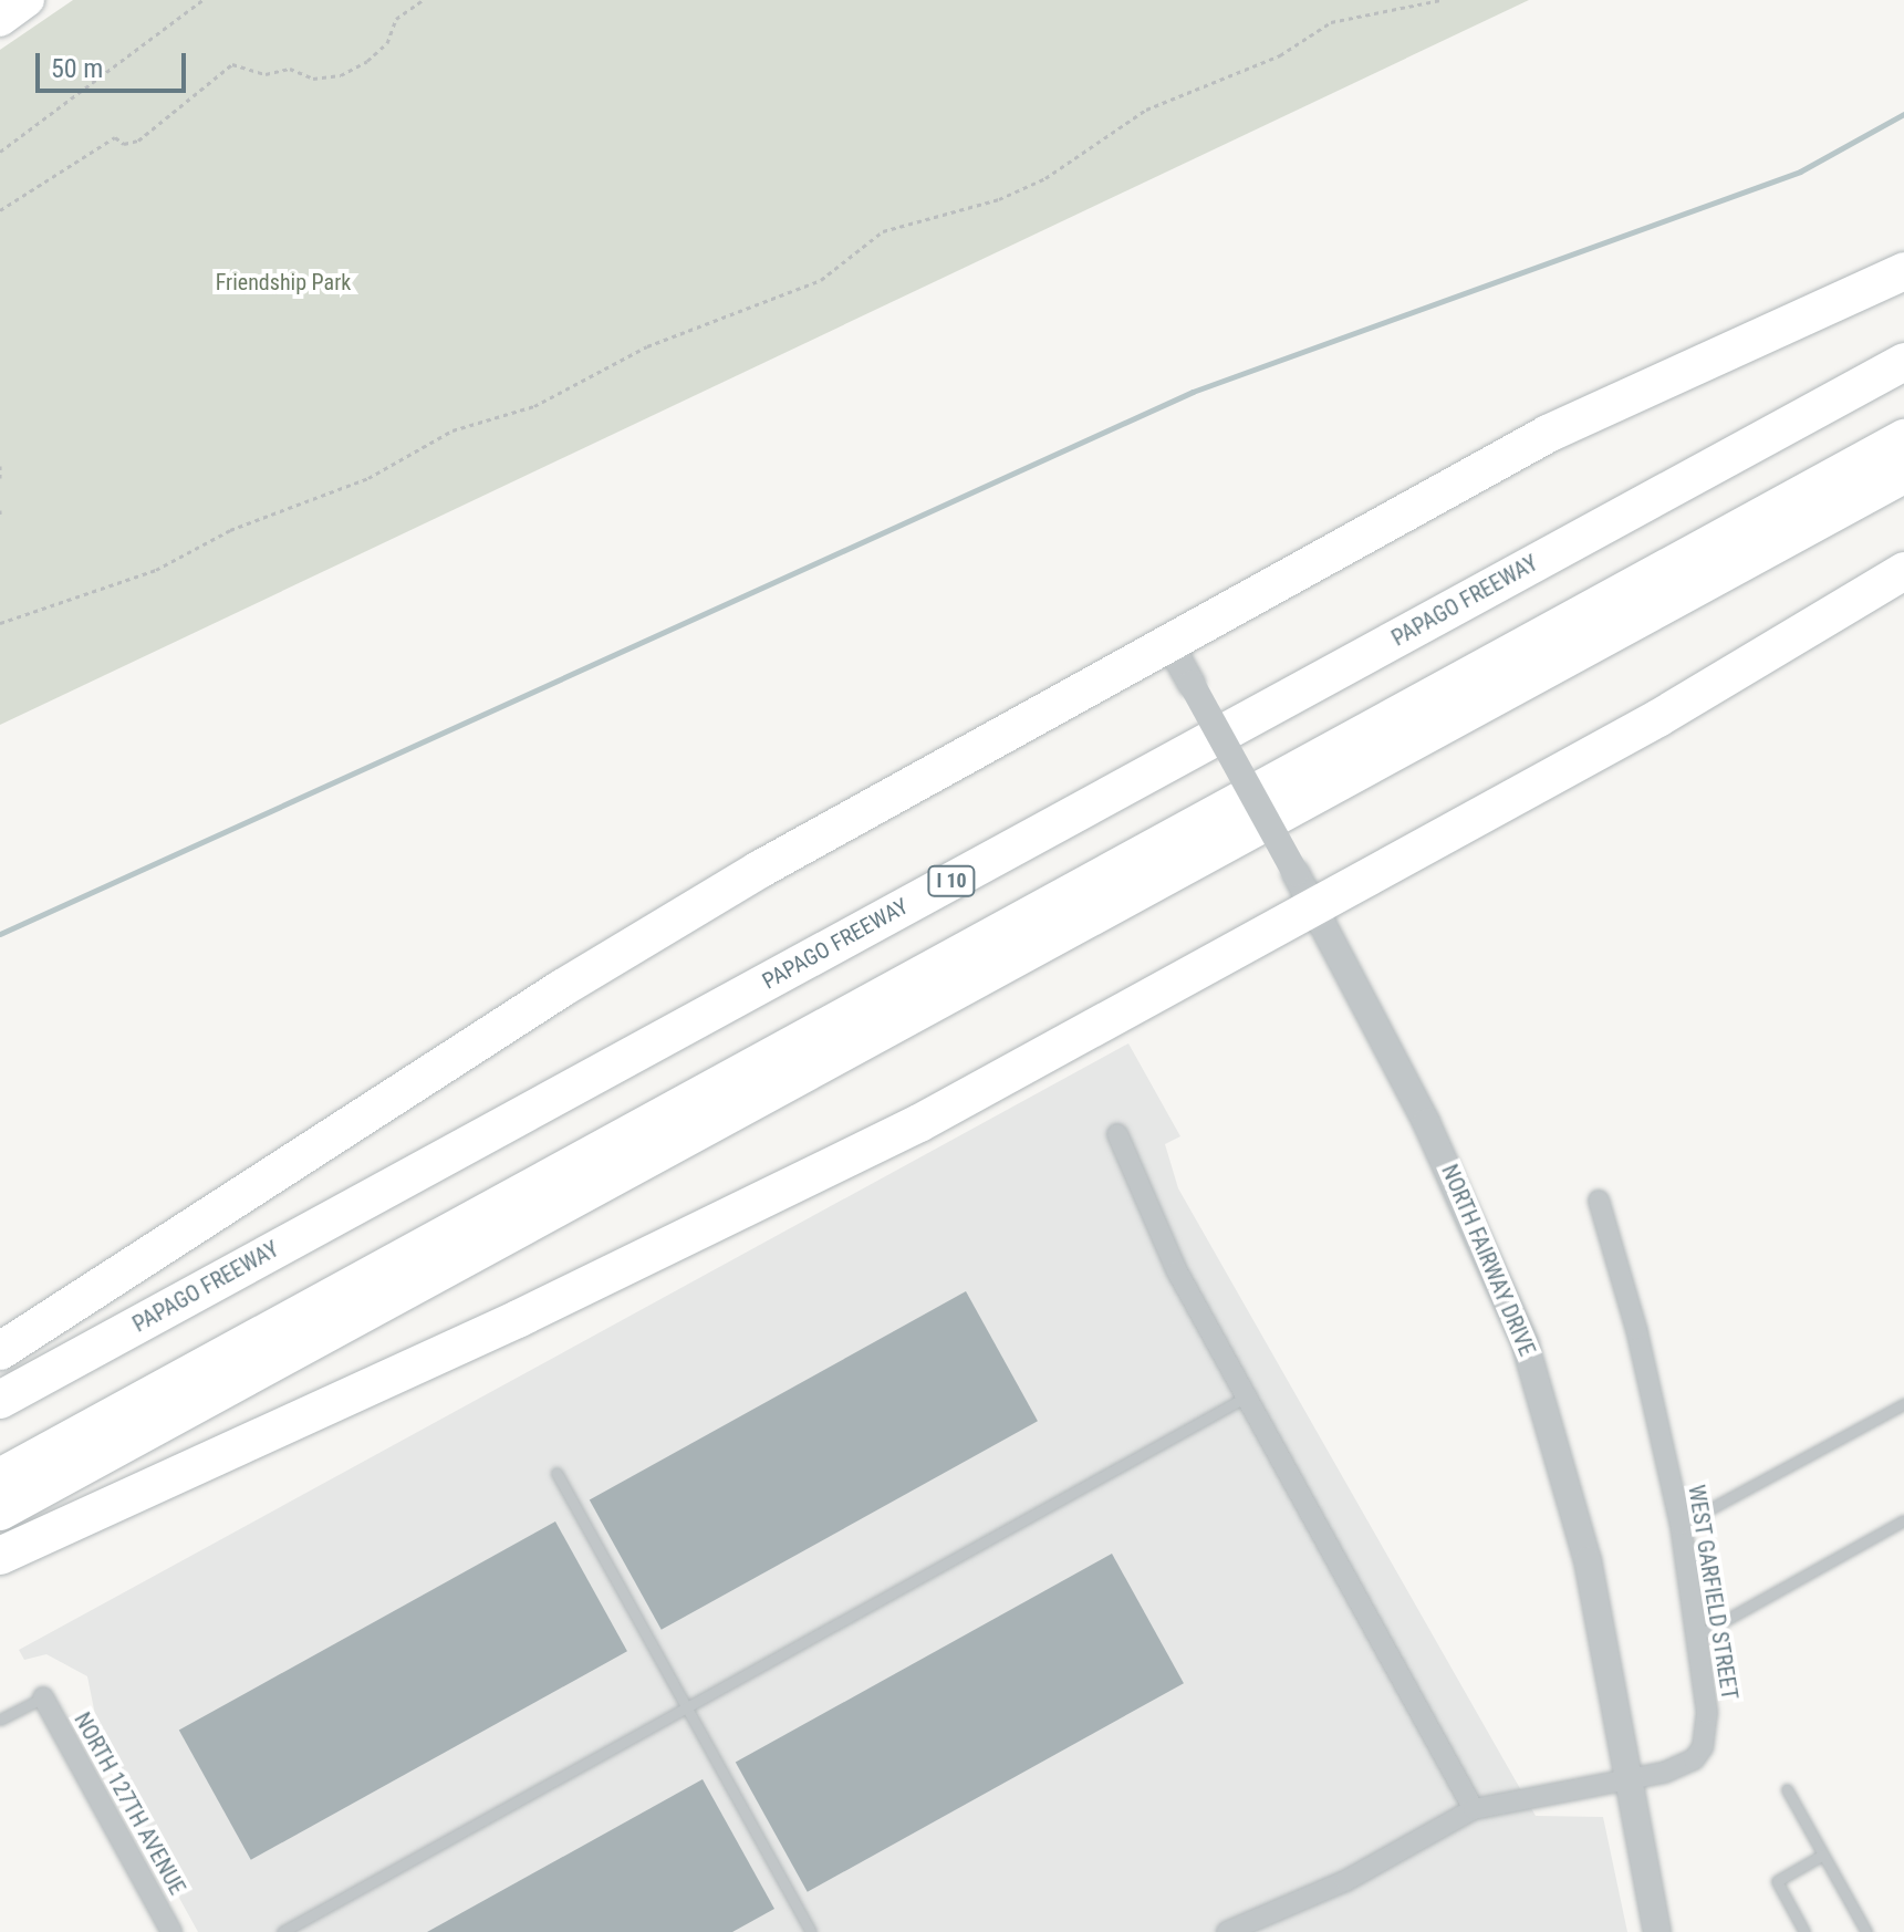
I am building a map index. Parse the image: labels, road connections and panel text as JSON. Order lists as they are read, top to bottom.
{
  "streets": {
    "highway": ["PAPAGO FREEWAY", "I 10"],
    "street": ["NORTH FAIRWAY DRIVE", "WEST GARFIELD STREET", "NORTH 127TH AVENUE"]
  },
  "crossings": [
    ["NORTH FAIRWAY DRIVE", "WEST GARFIELD STREET"]
  ],
  "parks": ["Friendship Park"],
  "scale_bar": "50 m"
}
